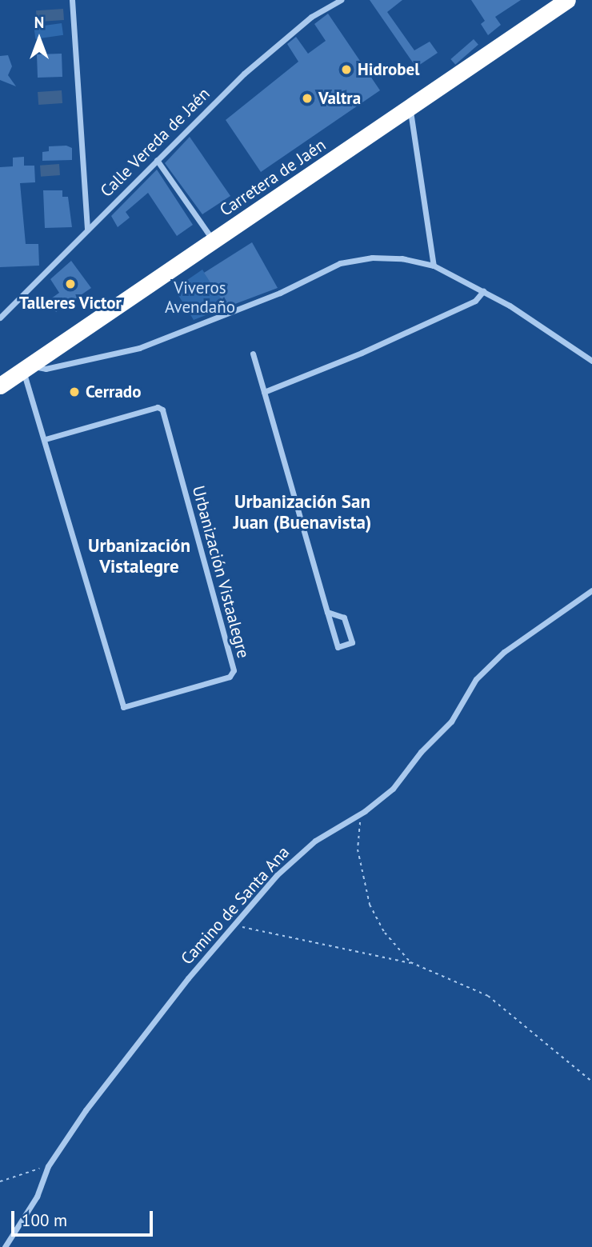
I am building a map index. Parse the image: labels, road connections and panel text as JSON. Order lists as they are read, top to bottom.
{
  "streets": {
    "highway": ["Carretera de Jaén"],
    "street": ["Calle Vereda de Jaén", "Urbanización Vistaalegre", "Camino de Santa Ana"]
  },
  "crossings": [
    ["Carretera de Jaén", "Urbanización Vistaalegre"]
  ],
  "districts": ["Urbanización San Juan (Buenavista)", "Urbanización Vistalegre"],
  "parks": ["Viveros Avendaño"],
  "places": [
    "Hidrobel",
    "Valtra",
    "Talleres Victor",
    "Cerrado"
  ],
  "scale_bar": "100 m",
  "north": "top"
}
